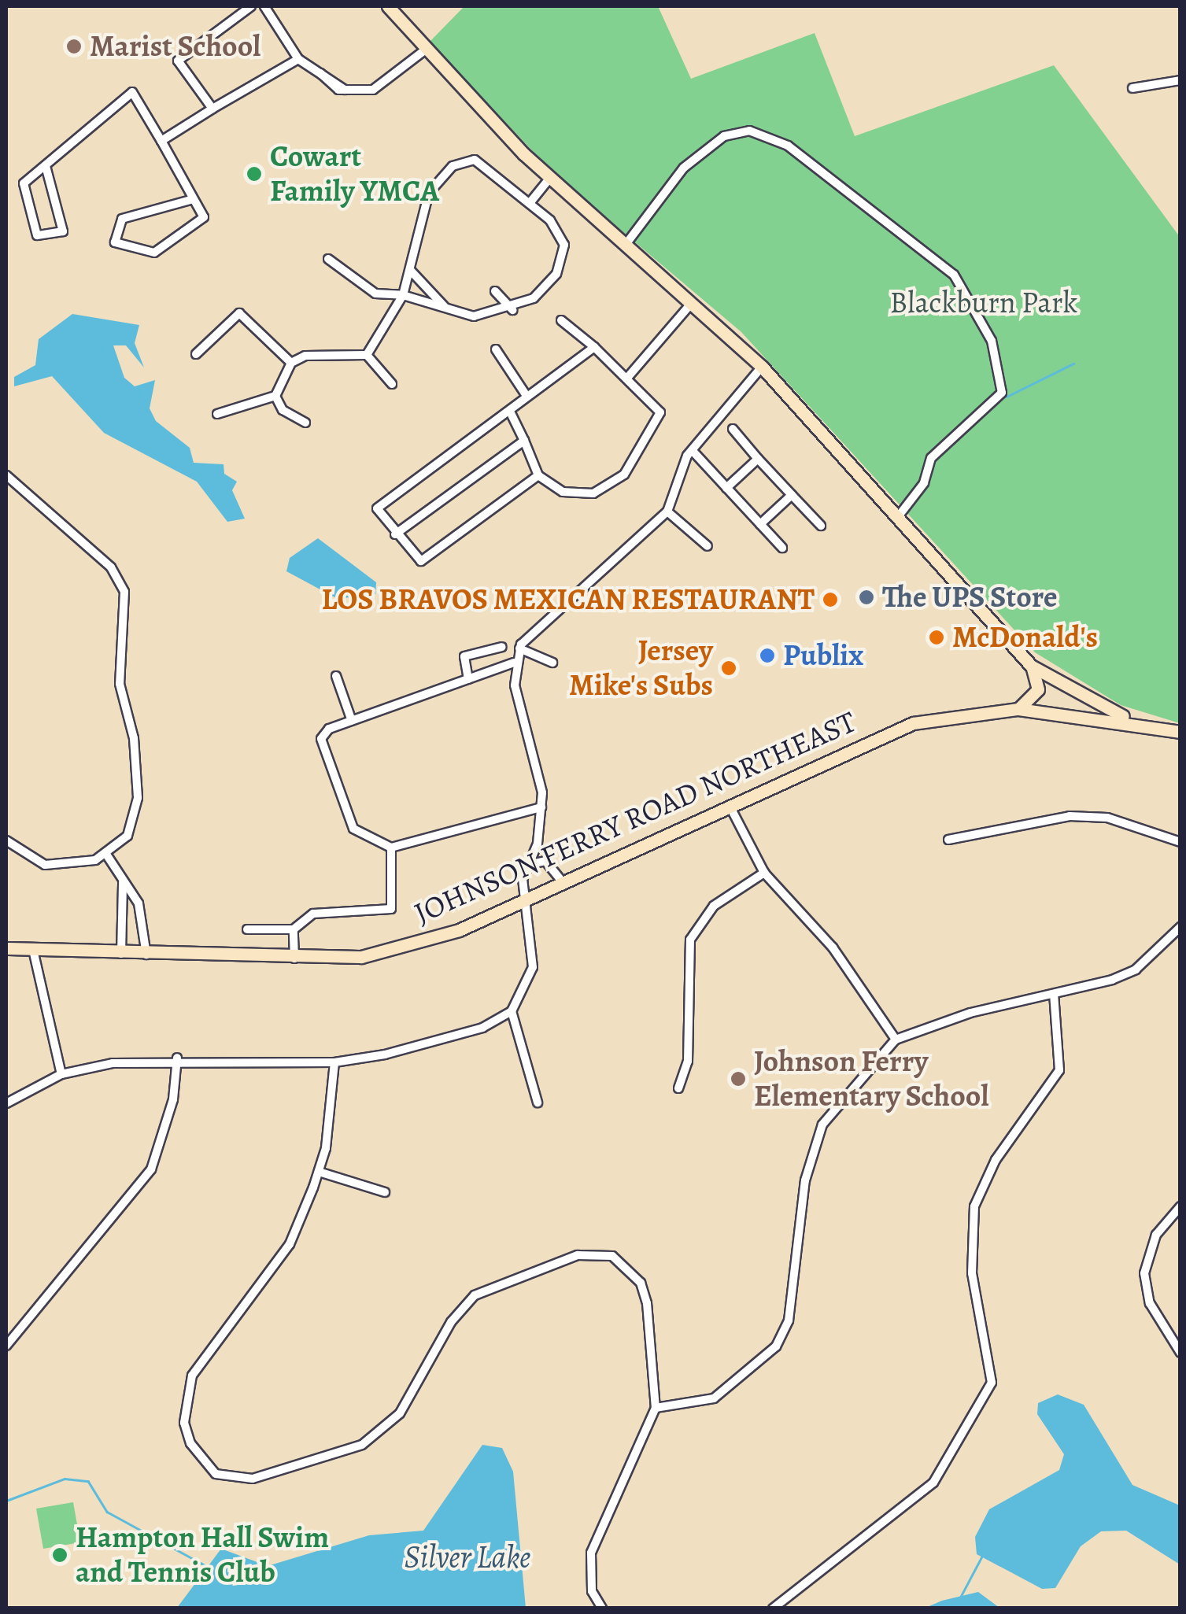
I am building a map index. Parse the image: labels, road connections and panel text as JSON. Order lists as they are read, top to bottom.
{
  "streets": {
    "main road": ["JOHNSON FERRY ROAD NORTHEAST"]
  },
  "water": ["Silver Lake"],
  "parks": ["Blackburn Park"],
  "places": [
    "Marist School",
    "Cowart Family YMCA",
    "The UPS Store",
    "LOS BRAVOS MEXICAN RESTAURANT",
    "McDonald's",
    "Publix",
    "Jersey Mike's Subs",
    "Johnson Ferry Elementary School",
    "Hampton Hall Swim and Tennis Club"
  ]
}
